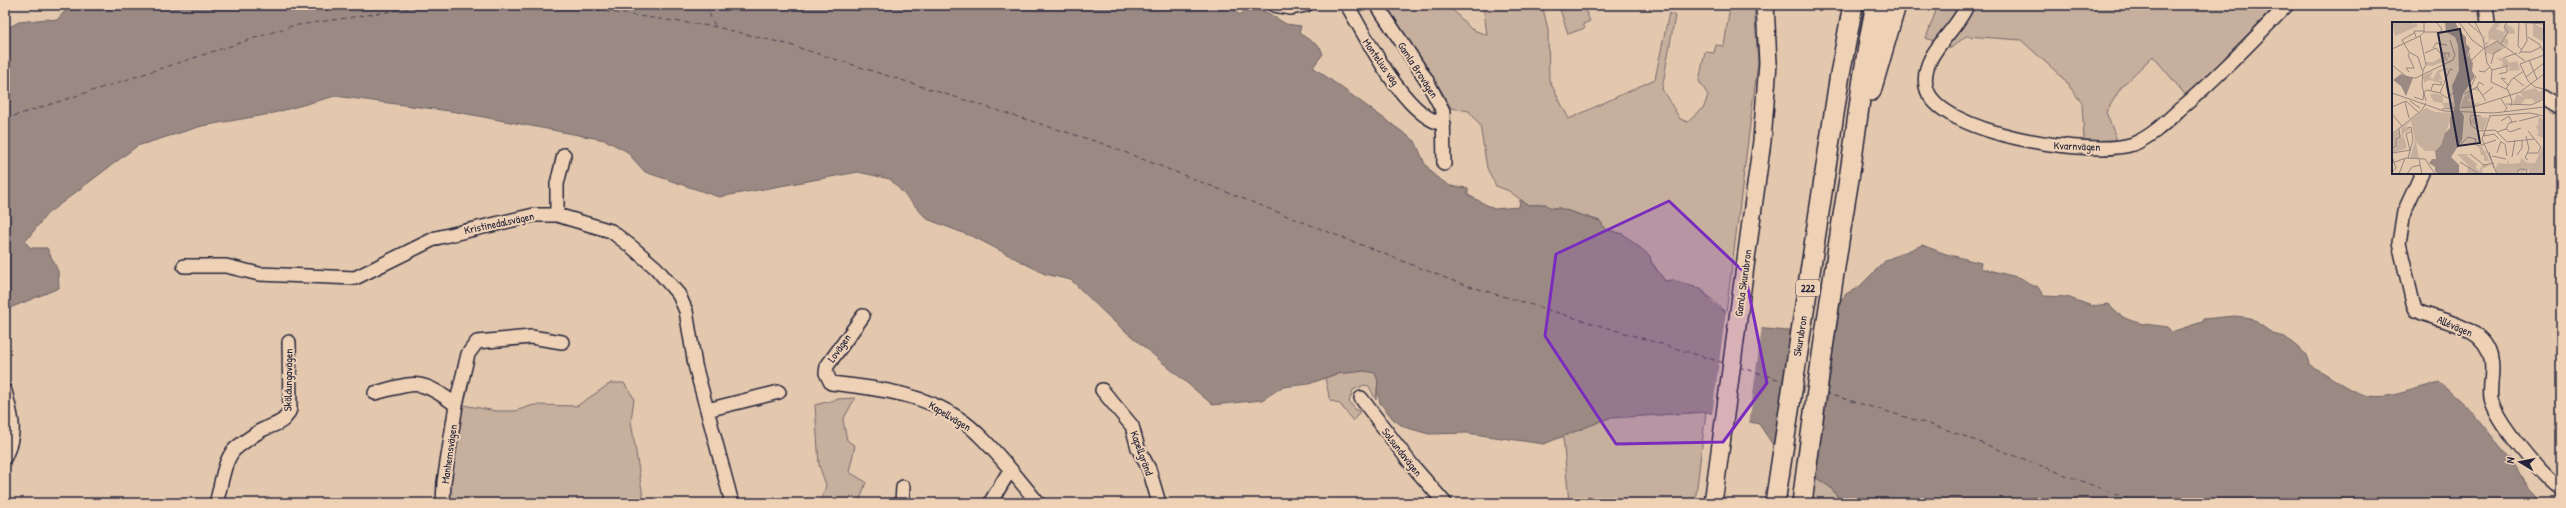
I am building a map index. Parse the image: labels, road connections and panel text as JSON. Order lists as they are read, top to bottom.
{
  "streets": {
    "highway": ["222", "Skurubron"],
    "main road": ["Gamla Skurubron"],
    "street": [
      "Montelius väg",
      "Gamla Brovägen",
      "Kvarnvägen",
      "Kristinedalsvägen",
      "Allévägen",
      "Lovägen",
      "Sköldungavägen",
      "Kapellvägen",
      "Solsundavägen",
      "Kapellgränd",
      "Manhemsvägen"
    ]
  },
  "crossings": [
    ["Montelius väg", "Gamla Brovägen"],
    ["Lovägen", "Kapellvägen"]
  ],
  "north": "left"
}
